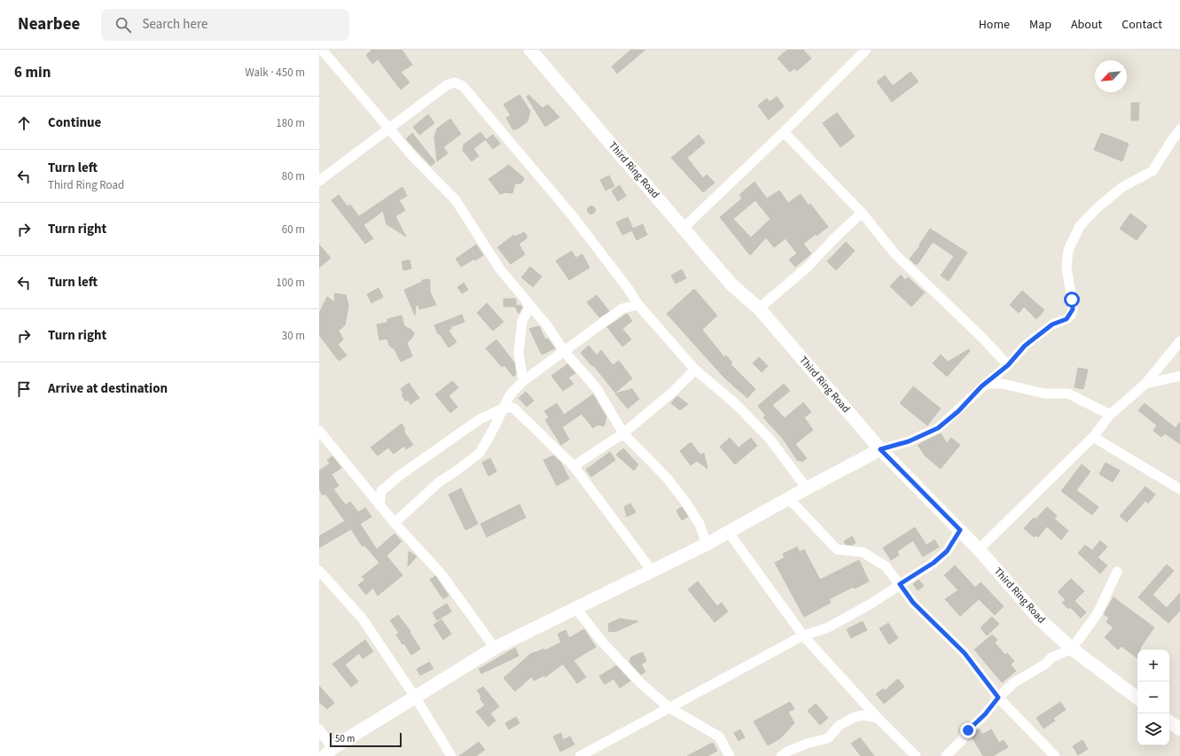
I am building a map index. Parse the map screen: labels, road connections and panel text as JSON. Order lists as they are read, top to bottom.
{
  "streets": {
    "street": ["Third Ring Road"]
  },
  "scale_bar": "50 m",
  "north": "bottom left",
  "page": {
    "header": "Nearbee",
    "search": "Search here",
    "nav": [
      "Home",
      "Map",
      "About",
      "Contact"
    ],
    "heading": ["6 min", "Walk · 450 m"],
    "list": [
      ["Continue", "180 m"],
      ["Turn left", "Third Ring Road", "80 m"],
      ["Turn right", "60 m"],
      ["Turn left", "100 m"],
      ["Turn right", "30 m"],
      "Arrive at destination"
    ],
    "map_buttons": ["+", "−"],
    "scale": "50 m"
  }
}
